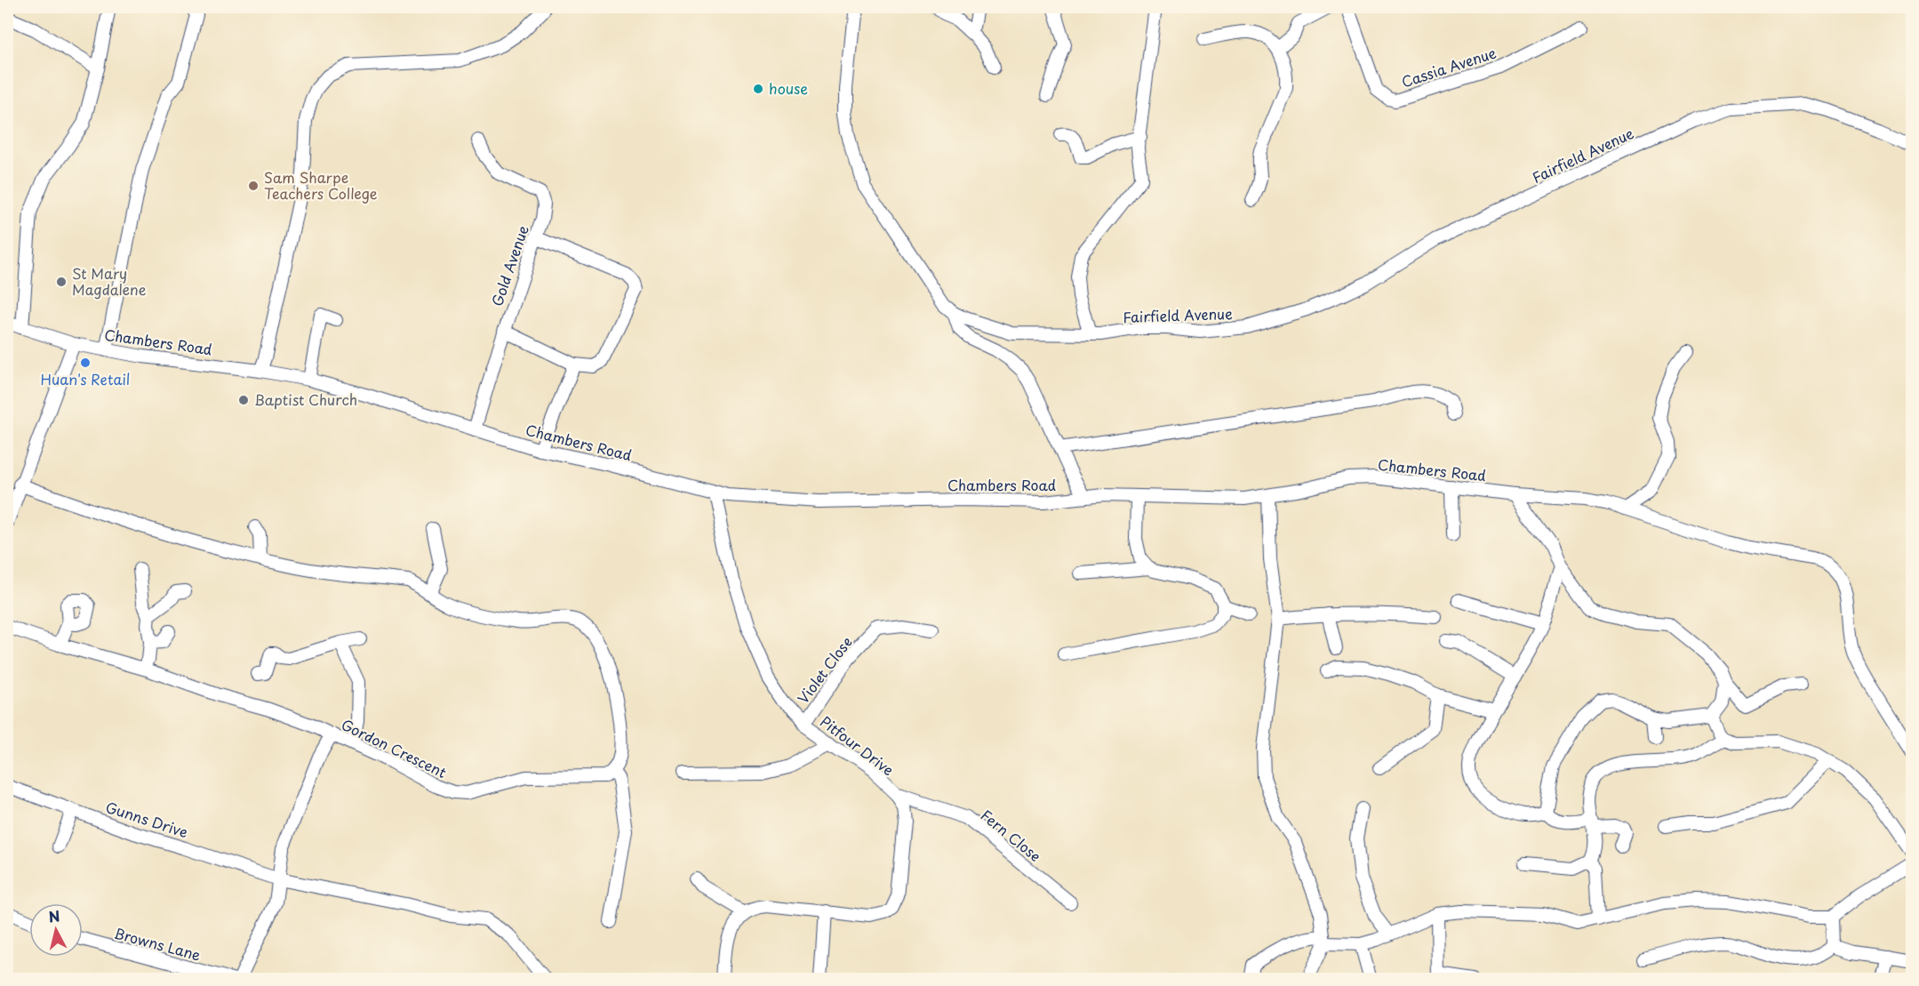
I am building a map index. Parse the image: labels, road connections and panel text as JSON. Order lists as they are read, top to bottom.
{
  "streets": {
    "street": [
      "Cassia Avenue",
      "Fairfield Avenue",
      "Gold Avenue",
      "Chambers Road",
      "Violet Close",
      "Pitfour Drive",
      "Gordon Crescent",
      "Gunns Drive",
      "Fern Close",
      "Browns Lane"
    ]
  },
  "crossings": [
    ["Gold Avenue", "Chambers Road"],
    ["Chambers Road", "Pitfour Drive"],
    ["Violet Close", "Pitfour Drive"],
    ["Pitfour Drive", "Fern Close"]
  ],
  "places": [
    "house",
    "Sam Sharpe Teachers College",
    "St Mary Magdalene",
    "Huan's Retail",
    "Baptist Church"
  ],
  "north": "top"
}
